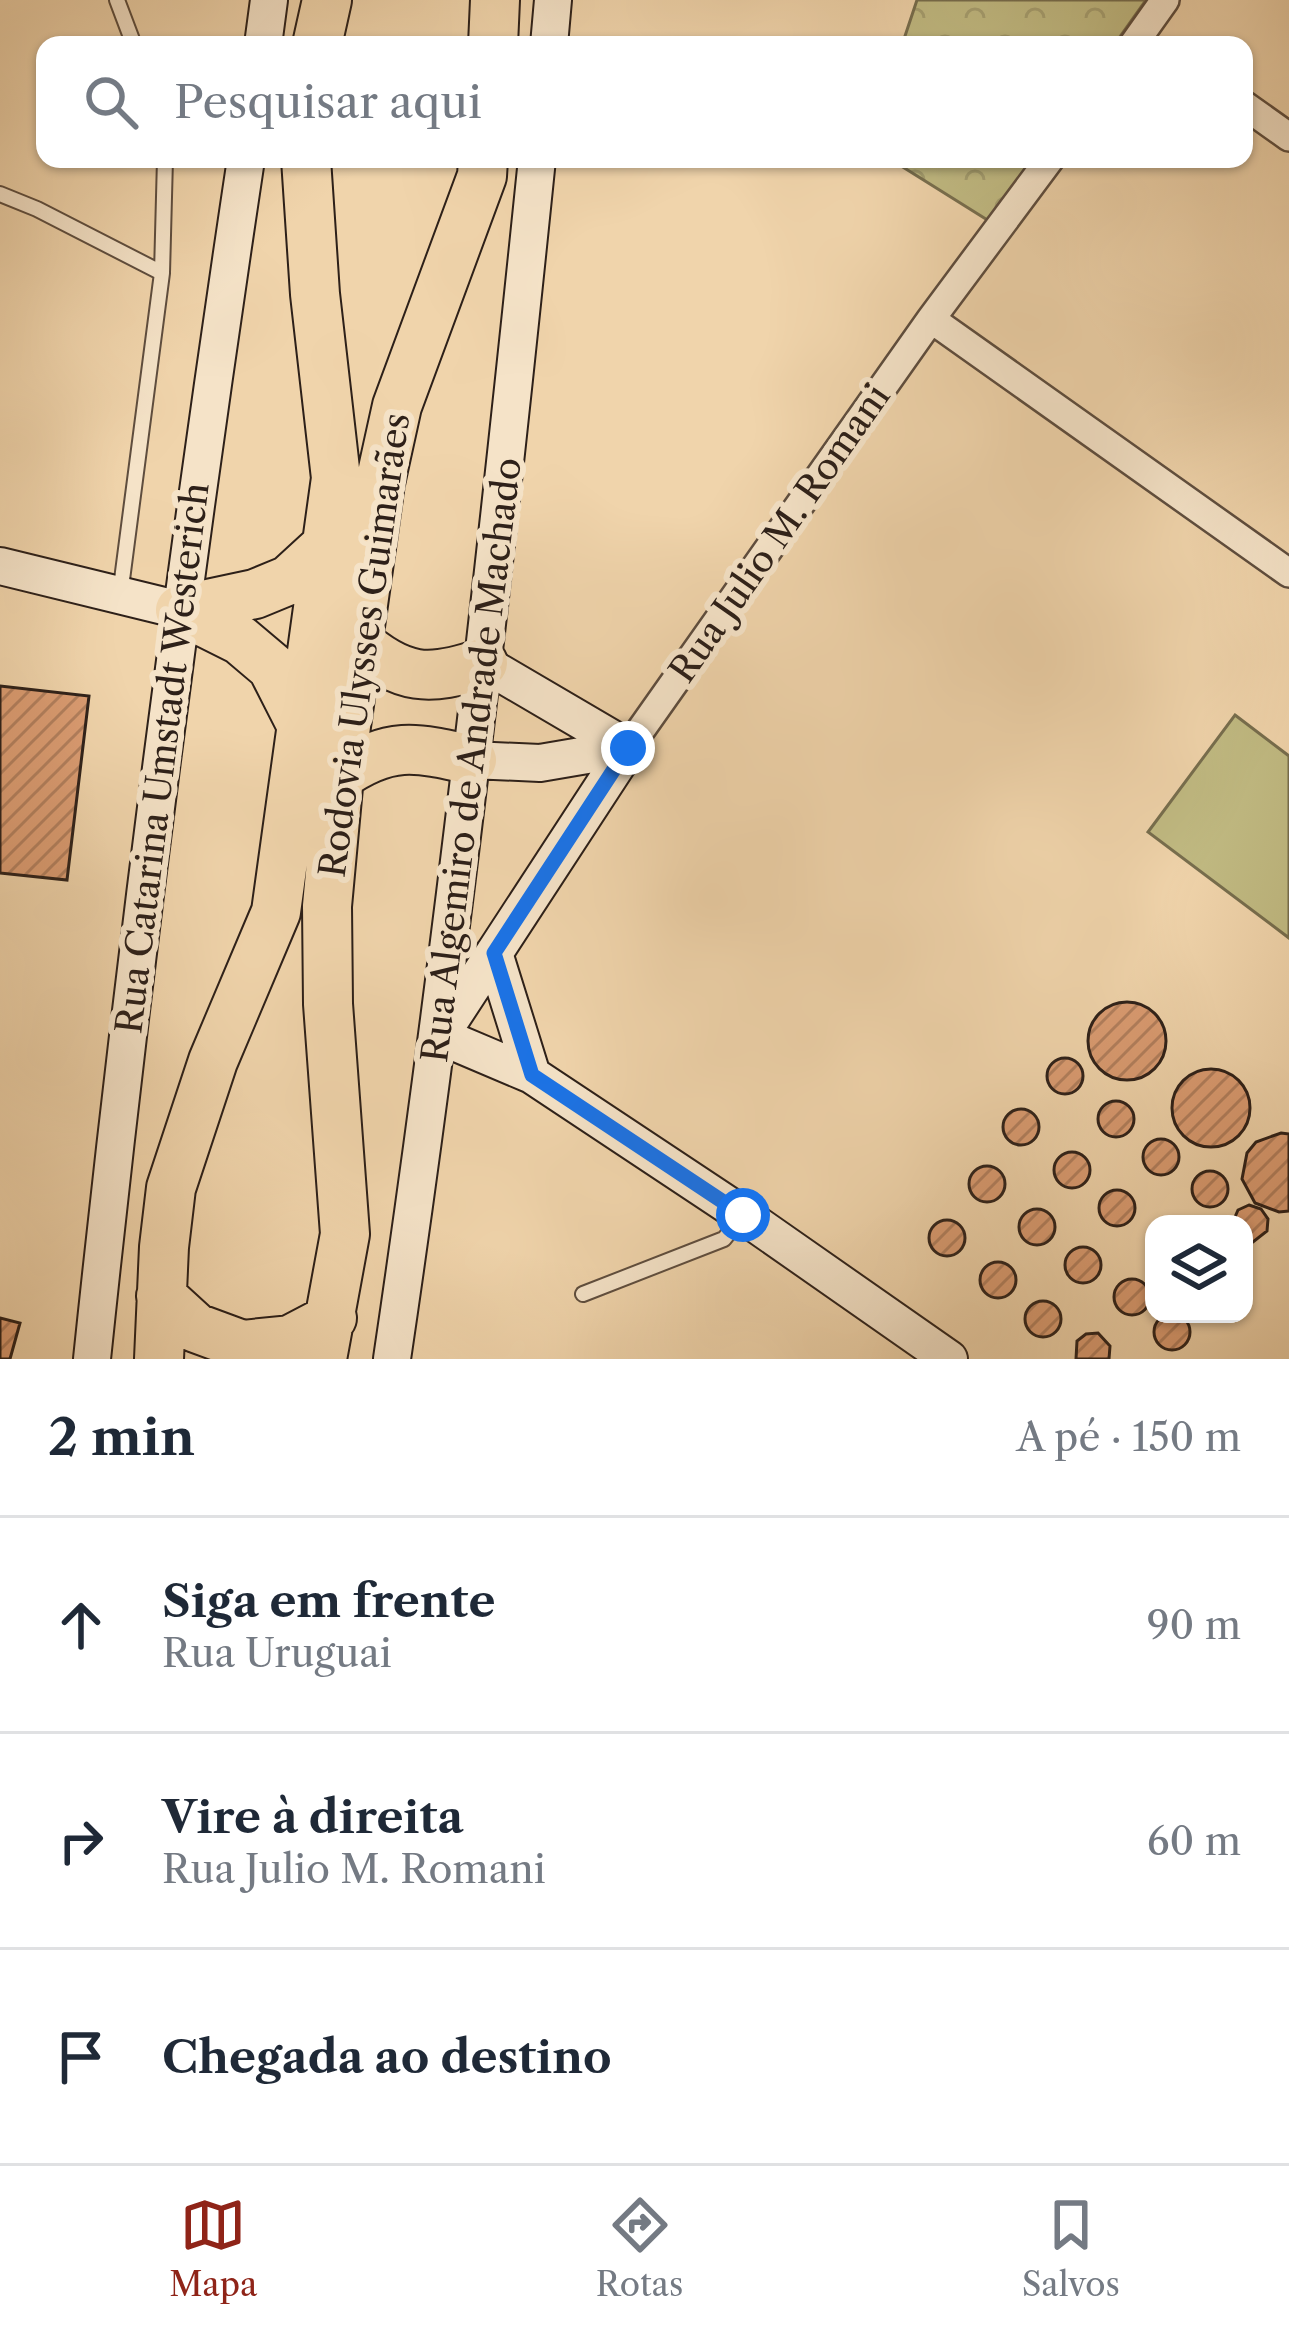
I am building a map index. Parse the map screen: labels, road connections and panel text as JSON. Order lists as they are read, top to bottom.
{
  "streets": {
    "highway": ["Rodovia Ulysses Guimarães"],
    "street": ["Rua Julio M. Romani", "Rua Catarina Umstadt Westerich", "Rua Algemiro de Andrade Machado"]
  },
  "crossings": [
    ["Rua Julio M. Romani", "Rua Algemiro de Andrade Machado"]
  ],
  "page": {
    "search": "Pesquisar aqui",
    "heading": ["2 min", "A pé · 150 m"],
    "list": [
      ["Siga em frente", "Rua Uruguai", "90 m"],
      ["Vire à direita", "Rua Julio M. Romani", "60 m"],
      "Chegada ao destino"
    ],
    "nav": ["Mapa", "Rotas", "Salvos"]
  }
}
